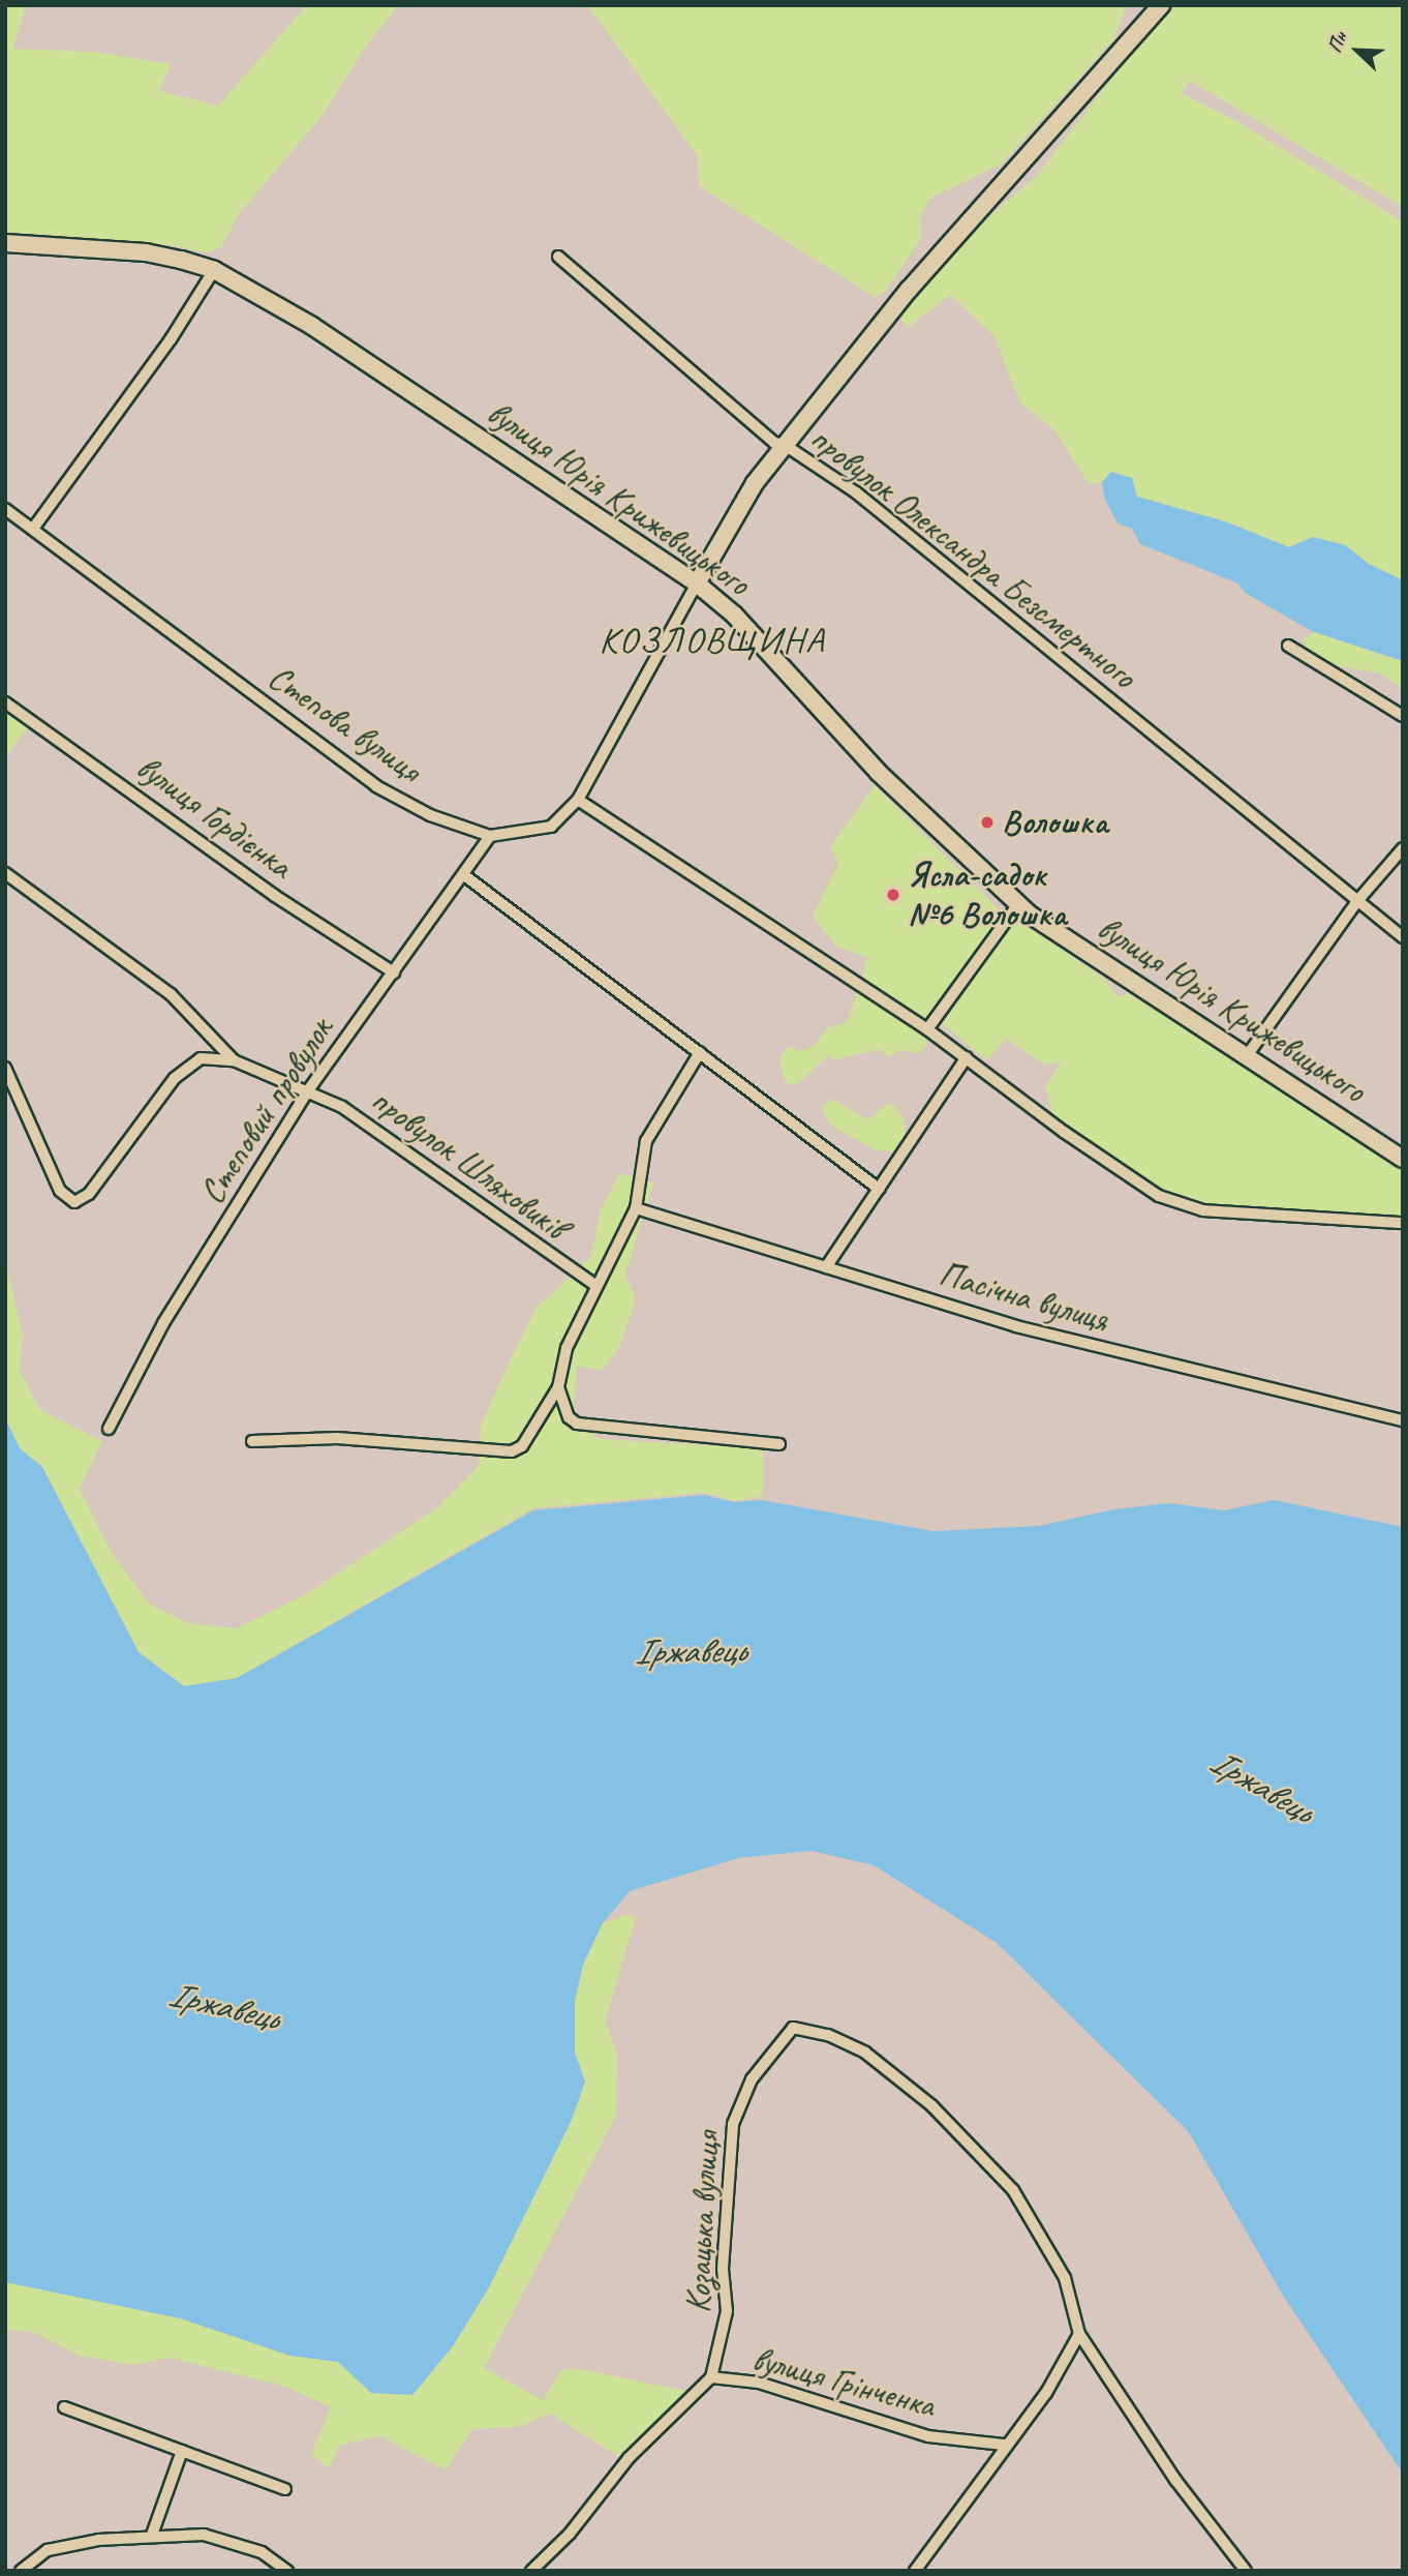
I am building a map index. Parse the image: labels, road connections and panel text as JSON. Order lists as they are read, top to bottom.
{
  "streets": {
    "street": [
      "вулиця Юрія Крижевицького",
      "провулок Олександра Безсмертного",
      "Степова вулиця",
      "вулиця Гордієнка",
      "Степовий провулок",
      "провулок Шляховиків",
      "Пасічна вулиця",
      "Козацька вулиця",
      "вулиця Грінченка"
    ]
  },
  "crossings": [
    ["вулиця Юрія Крижевицького", "Степова вулиця"],
    ["Степова вулиця", "Степовий провулок"],
    ["вулиця Гордієнка", "Степовий провулок"],
    ["Степовий провулок", "провулок Шляховиків"],
    ["Козацька вулиця", "вулиця Грінченка"]
  ],
  "districts": ["КОЗЛОВЩИНА"],
  "water": ["Іржавець"],
  "places": ["Волошка", "Ясла-садок №6 Волошка"],
  "north": "top left"
}
